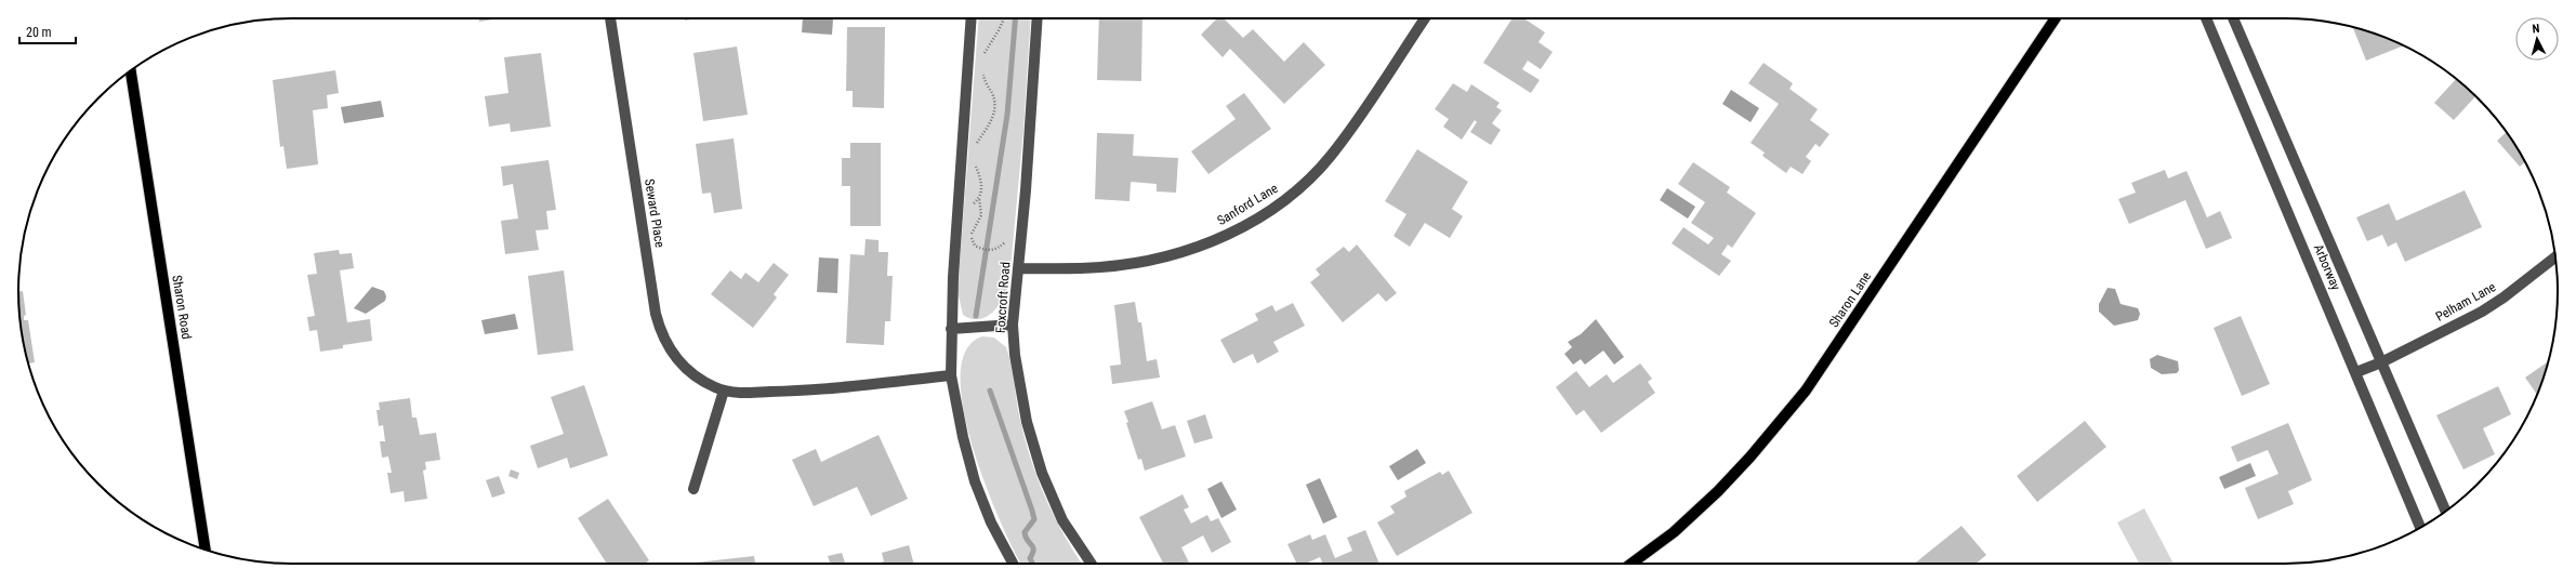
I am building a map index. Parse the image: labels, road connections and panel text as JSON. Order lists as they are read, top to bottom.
{
  "streets": {
    "main road": ["Sharon Lane", "Sharon Road"],
    "street": [
      "Sanford Lane",
      "Seward Place",
      "Arborway",
      "Foxcroft Road",
      "Pelham Lane"
    ]
  },
  "crossings": [
    ["Sanford Lane", "Foxcroft Road"],
    ["Arborway", "Pelham Lane"]
  ],
  "scale_bar": "20 m",
  "north": "top"
}
